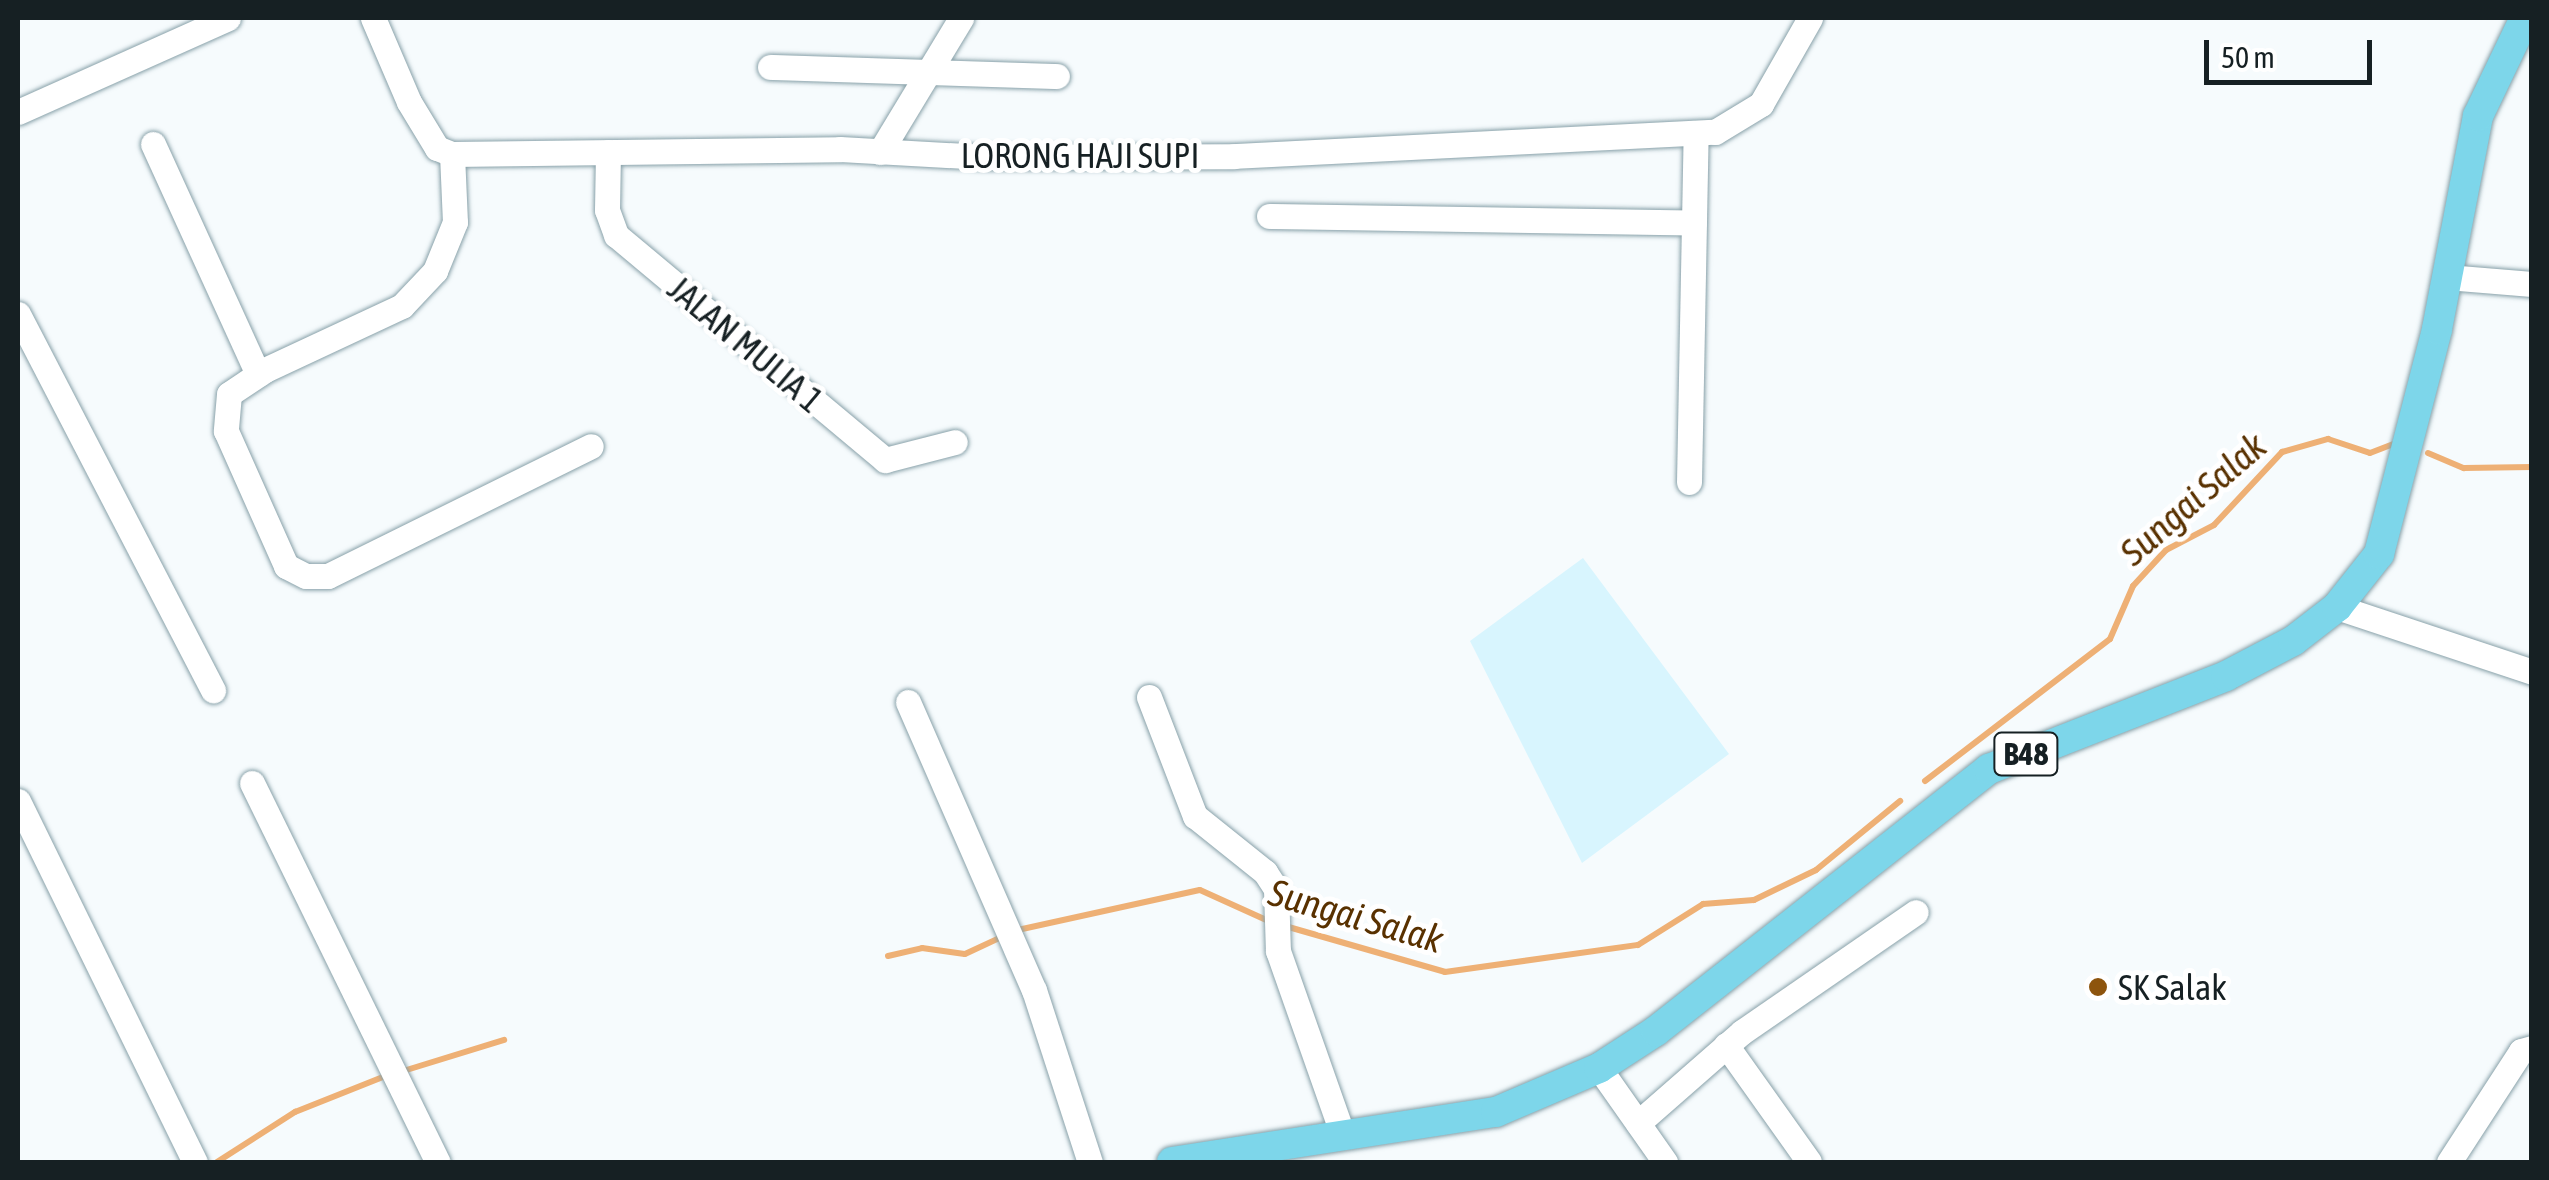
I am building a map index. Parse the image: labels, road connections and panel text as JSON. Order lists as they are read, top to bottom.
{
  "streets": {
    "main road": ["B48"],
    "street": ["LORONG HAJI SUPI", "JALAN MULIA 1"]
  },
  "crossings": [
    ["LORONG HAJI SUPI", "JALAN MULIA 1"]
  ],
  "water": ["Sungai Salak"],
  "places": ["SK Salak"],
  "scale_bar": "50 m"
}
